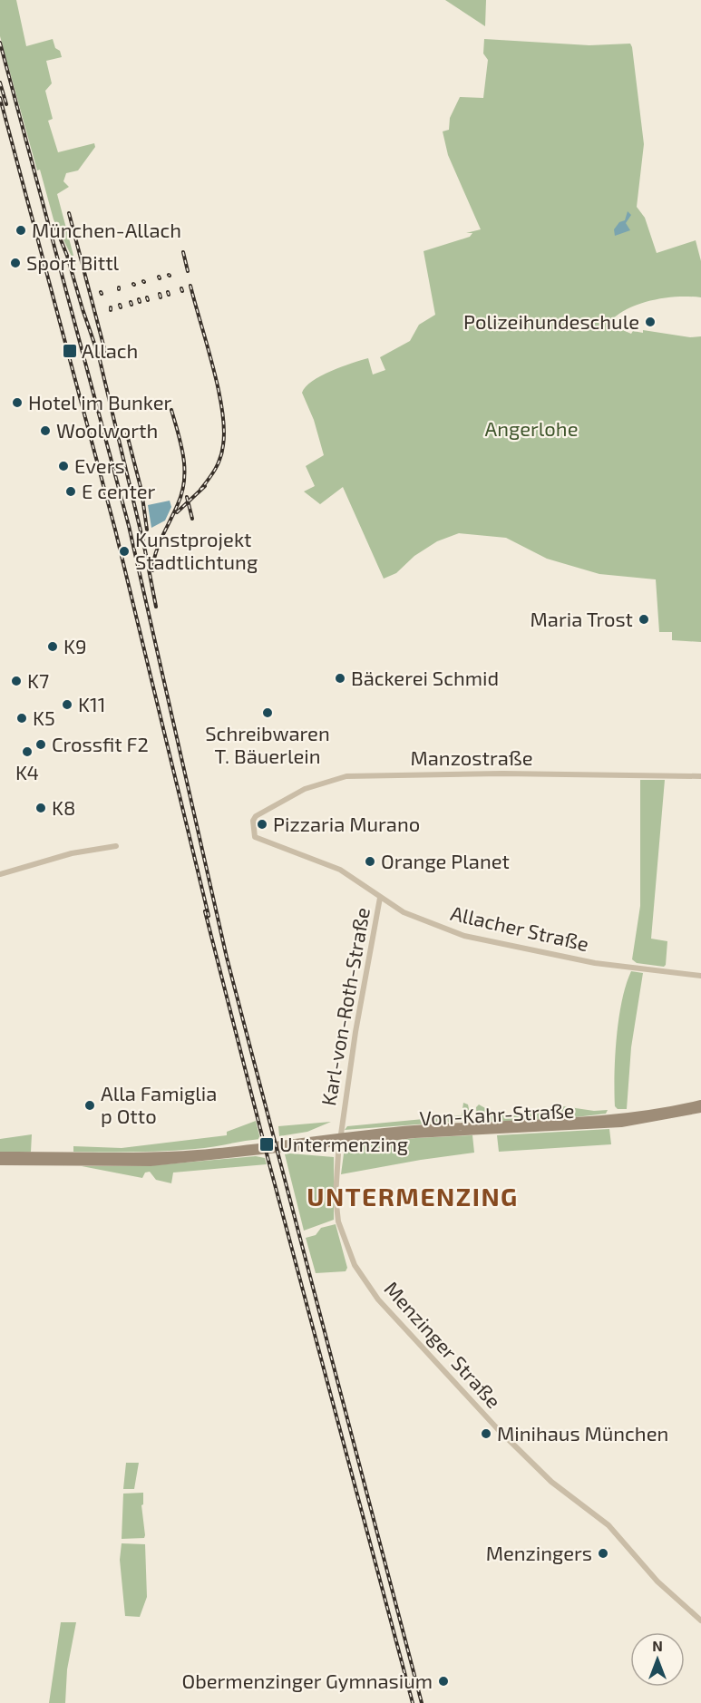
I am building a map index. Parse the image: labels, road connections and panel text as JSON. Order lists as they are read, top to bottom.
{
  "streets": {
    "main road": ["Von-Kahr-Straße"],
    "street": [
      "Manzostraße",
      "Allacher Straße",
      "Karl-von-Roth-Straße",
      "Menzinger Straße"
    ]
  },
  "crossings": [
    ["Manzostraße", "Allacher Straße"],
    ["Allacher Straße", "Karl-von-Roth-Straße"],
    ["Karl-von-Roth-Straße", "Menzinger Straße"]
  ],
  "districts": ["UNTERMENZING"],
  "parks": ["Angerlohe"],
  "places": {
    "other": [
      "München-Allach",
      "Sport Bittl",
      "Polizeihundeschule",
      "Hotel im Bunker",
      "Woolworth",
      "Evers",
      "E center",
      "Kunstprojekt Stadtlichtung",
      "Maria Trost",
      "K9",
      "Bäckerei Schmid",
      "K7",
      "K11",
      "Schreibwaren T. Bäuerlein",
      "K5",
      "Crossfit F2",
      "K4",
      "K8",
      "Pizzaria Murano",
      "Orange Planet",
      "Alla Famiglia p Otto",
      "Minihaus München",
      "Menzingers",
      "Obermenzinger Gymnasium"
    ],
    "transit": ["Allach", "Untermenzing"]
  },
  "north": "top"
}
